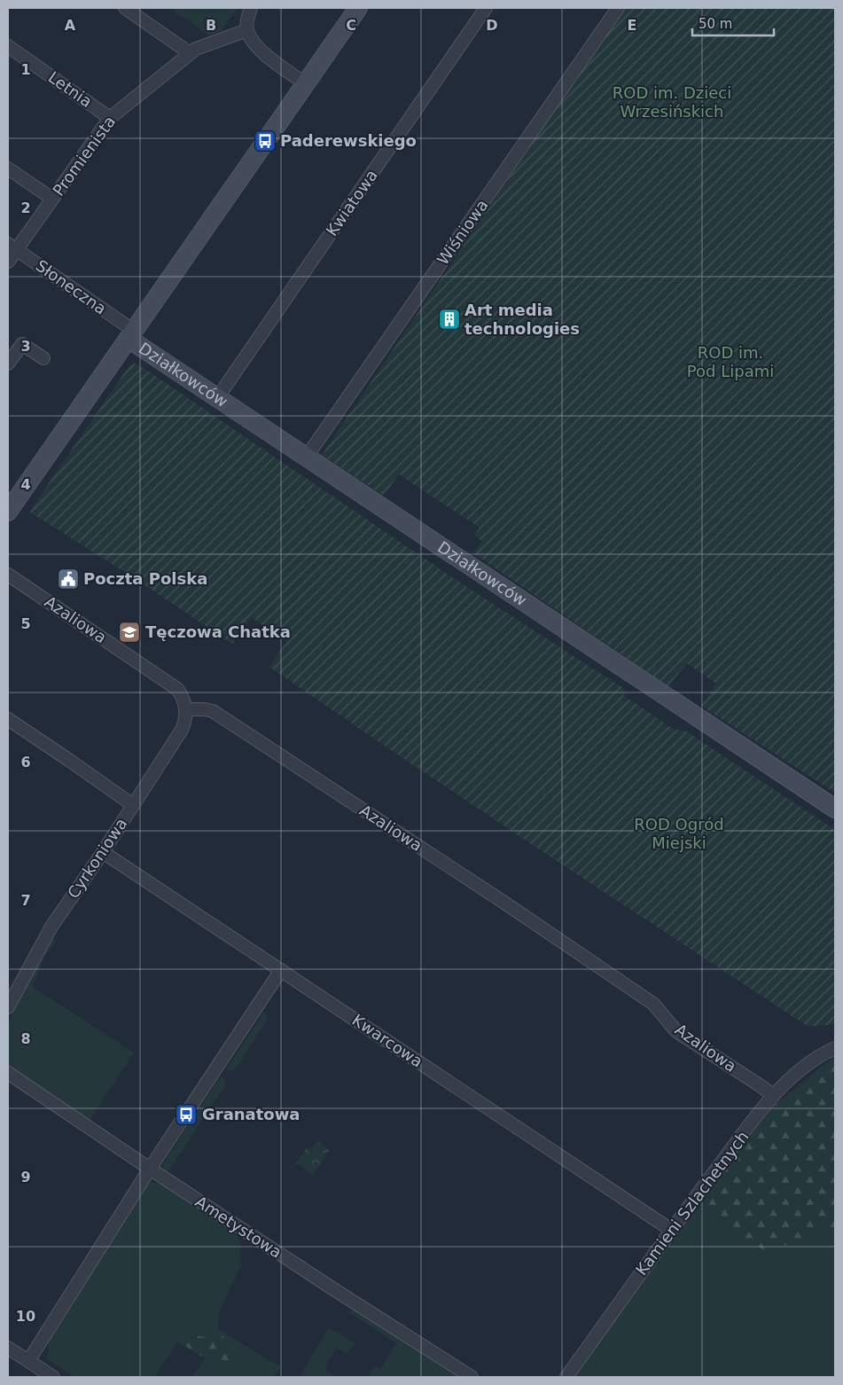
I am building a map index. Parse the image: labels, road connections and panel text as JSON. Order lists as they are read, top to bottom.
{
  "streets": {
    "street": [
      "Letnia",
      "Promienista",
      "Kwiatowa",
      "Wiśniowa",
      "Słoneczna",
      "Działkowców",
      "Azaliowa",
      "Cyrkoniowa",
      "Kwarcowa",
      "Kamieni Szlachetnych",
      "Ametystowa"
    ]
  },
  "crossings": [
    ["Letnia", "Promienista"],
    ["Promienista", "Słoneczna"],
    ["Kwiatowa", "Działkowców"],
    ["Wiśniowa", "Działkowców"],
    ["Słoneczna", "Działkowców"],
    ["Azaliowa", "Cyrkoniowa"],
    ["Azaliowa", "Kamieni Szlachetnych"],
    ["Cyrkoniowa", "Kwarcowa"],
    ["Kwarcowa", "Kamieni Szlachetnych"]
  ],
  "parks": ["ROD im. Dzieci Wrzesińskich", "ROD im. Pod Lipami", "ROD Ogród Miejski"],
  "places": {
    "bus stop": ["Paderewskiego", "Granatowa"],
    "building": ["Art media technologies"],
    "public building": ["Poczta Polska"],
    "school or university": ["Tęczowa Chatka"]
  },
  "scale_bar": "50 m",
  "grid": {
    "columns": [
      "A",
      "B",
      "C",
      "D",
      "E"
    ],
    "rows": [
      "1",
      "2",
      "3",
      "4",
      "5",
      "6",
      "7",
      "8",
      "9",
      "10"
    ]
  }
}
